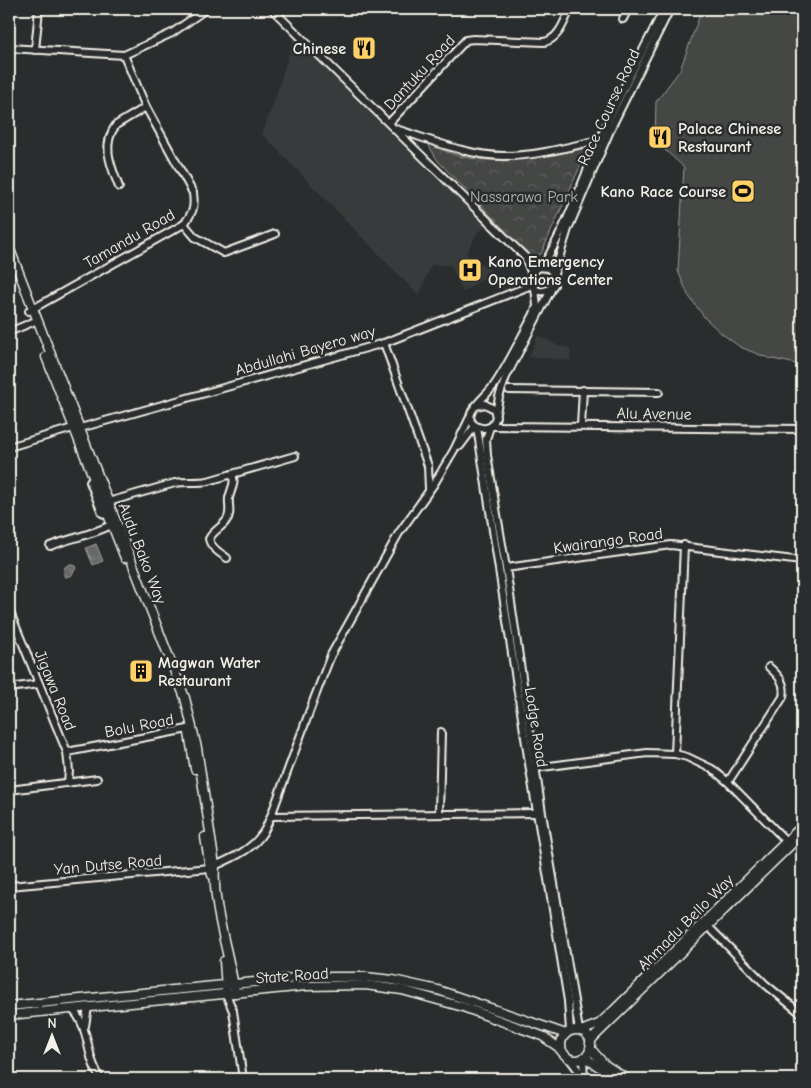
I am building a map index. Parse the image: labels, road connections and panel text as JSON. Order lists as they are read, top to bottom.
{
  "streets": {
    "main road": ["Audu Bako Way", "Ahmadu Bello Way", "State Road"],
    "street": [
      "Dantuku Road",
      "Race Course Road",
      "Tamandu Road",
      "Abdullahi Bayero way",
      "Alu Avenue",
      "Kwairango Road",
      "Jigawa Road",
      "Bolu Road",
      "Lodge Road",
      "Yan Dutse Road"
    ]
  },
  "crossings": [
    ["Race Course Road", "Abdullahi Bayero way"],
    ["Tamandu Road", "Audu Bako Way"],
    ["Abdullahi Bayero way", "Audu Bako Way"],
    ["Alu Avenue", "Lodge Road"],
    ["Kwairango Road", "Lodge Road"],
    ["Audu Bako Way", "Bolu Road"],
    ["Audu Bako Way", "Yan Dutse Road"],
    ["Audu Bako Way", "State Road"],
    ["Jigawa Road", "Bolu Road"],
    ["Lodge Road", "Ahmadu Bello Way"],
    ["Lodge Road", "State Road"],
    ["Ahmadu Bello Way", "State Road"]
  ],
  "parks": ["Nassarawa Park"],
  "places": {
    "restaurant": ["Chinese", "Palace Chinese Restaurant"],
    "sports": ["Kano Race Course"],
    "hospital": ["Kano Emergency Operations Center"],
    "building": ["Magwan Water Restaurant"]
  },
  "north": "top"
}
